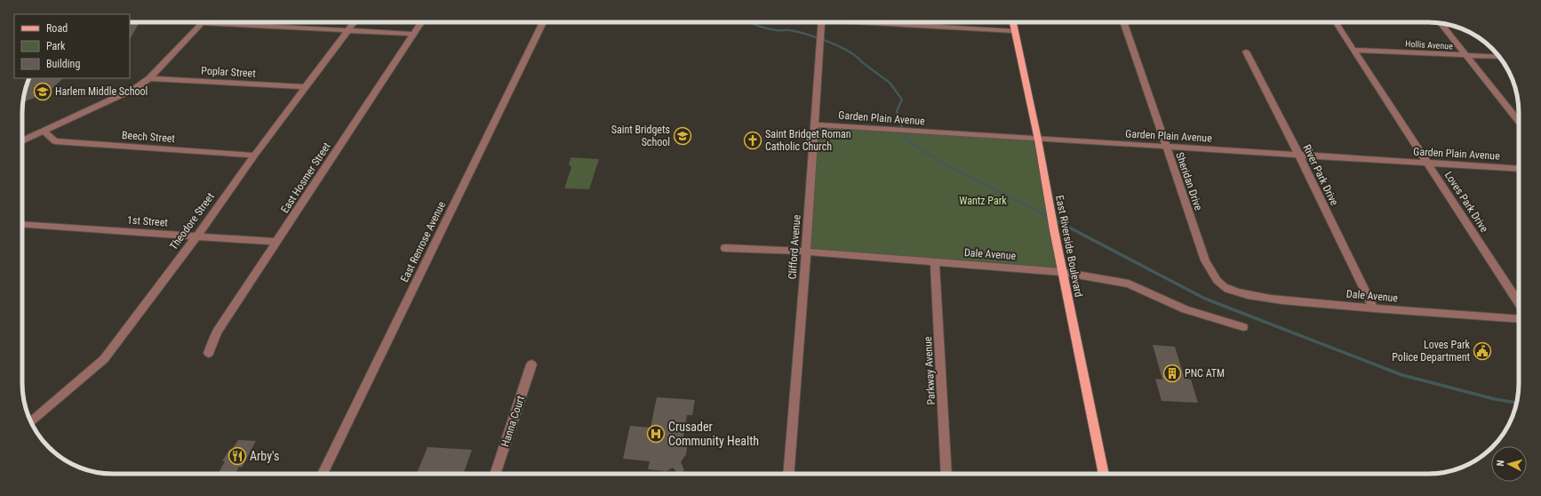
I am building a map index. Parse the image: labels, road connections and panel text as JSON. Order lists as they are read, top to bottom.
{
  "streets": {
    "main road": ["East Riverside Boulevard"],
    "street": [
      "Hollis Avenue",
      "Poplar Street",
      "Garden Plain Avenue",
      "Beech Street",
      "River Park Drive",
      "East Hosmer Street",
      "Sheridan Drive",
      "Loves Park Drive",
      "1st Street",
      "Theodore Street",
      "East Renrose Avenue",
      "Clifford Avenue",
      "Dale Avenue",
      "Parkway Avenue",
      "Hanna Court"
    ]
  },
  "crossings": [
    ["Hollis Avenue", "Loves Park Drive"],
    ["Poplar Street", "Theodore Street"],
    ["Garden Plain Avenue", "River Park Drive"],
    ["Garden Plain Avenue", "Sheridan Drive"],
    ["Garden Plain Avenue", "Loves Park Drive"],
    ["Garden Plain Avenue", "East Riverside Boulevard"],
    ["Garden Plain Avenue", "Clifford Avenue"],
    ["Beech Street", "Theodore Street"],
    ["River Park Drive", "Dale Avenue"],
    ["East Hosmer Street", "1st Street"],
    ["Sheridan Drive", "Dale Avenue"],
    ["1st Street", "Theodore Street"],
    ["East Riverside Boulevard", "Dale Avenue"],
    ["Clifford Avenue", "Dale Avenue"],
    ["Dale Avenue", "Parkway Avenue"]
  ],
  "parks": ["Wantz Park"],
  "places": {
    "school or university": ["Harlem Middle School", "Saint Bridgets School"],
    "church": ["Saint Bridget Roman Catholic Church"],
    "public building": ["Loves Park Police Department"],
    "building": ["PNC ATM"],
    "hospital": ["Crusader Community Health"],
    "restaurant": ["Arby's"]
  },
  "legend": ["Road", "Park", "Building"],
  "north": "left"
}
